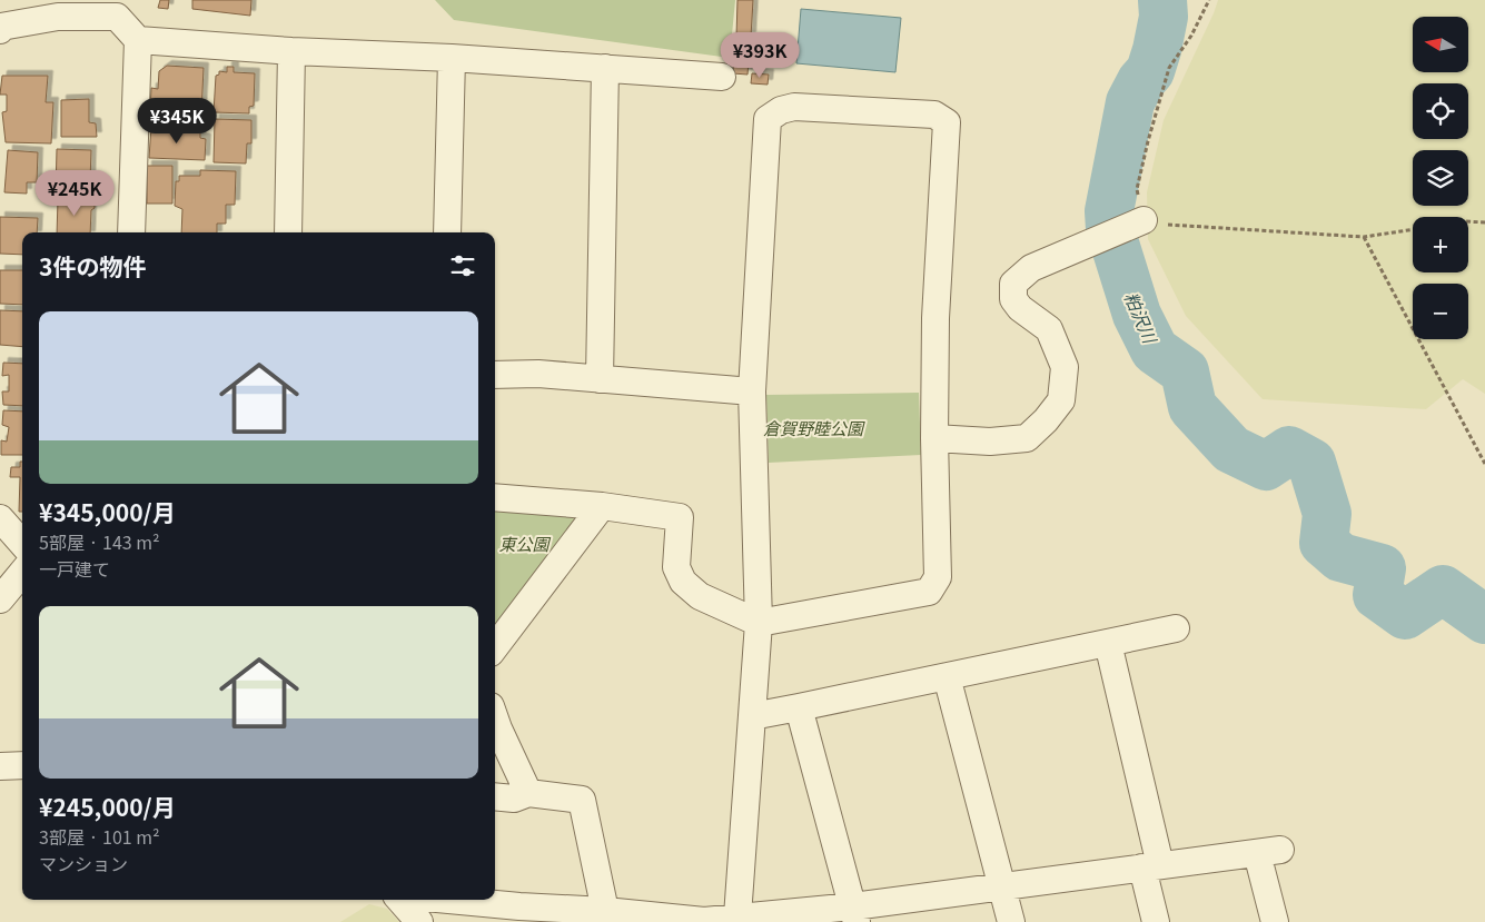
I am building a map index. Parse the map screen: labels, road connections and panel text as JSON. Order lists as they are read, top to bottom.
{
  "water": ["粕沢川"],
  "parks": ["倉賀野睦公園", "東公園"],
  "north": "left",
  "page": {
    "map_buttons": ["+", "−"],
    "price": ["¥393K", "¥345K", "¥245K"],
    "heading": "3件の物件",
    "list": [
      {
        "name": "¥345,000/月",
        "note": "5部屋 · 143 m² · 一戸建て"
      },
      {
        "name": "¥245,000/月",
        "note": "3部屋 · 101 m² · マンション"
      }
    ]
  }
}
